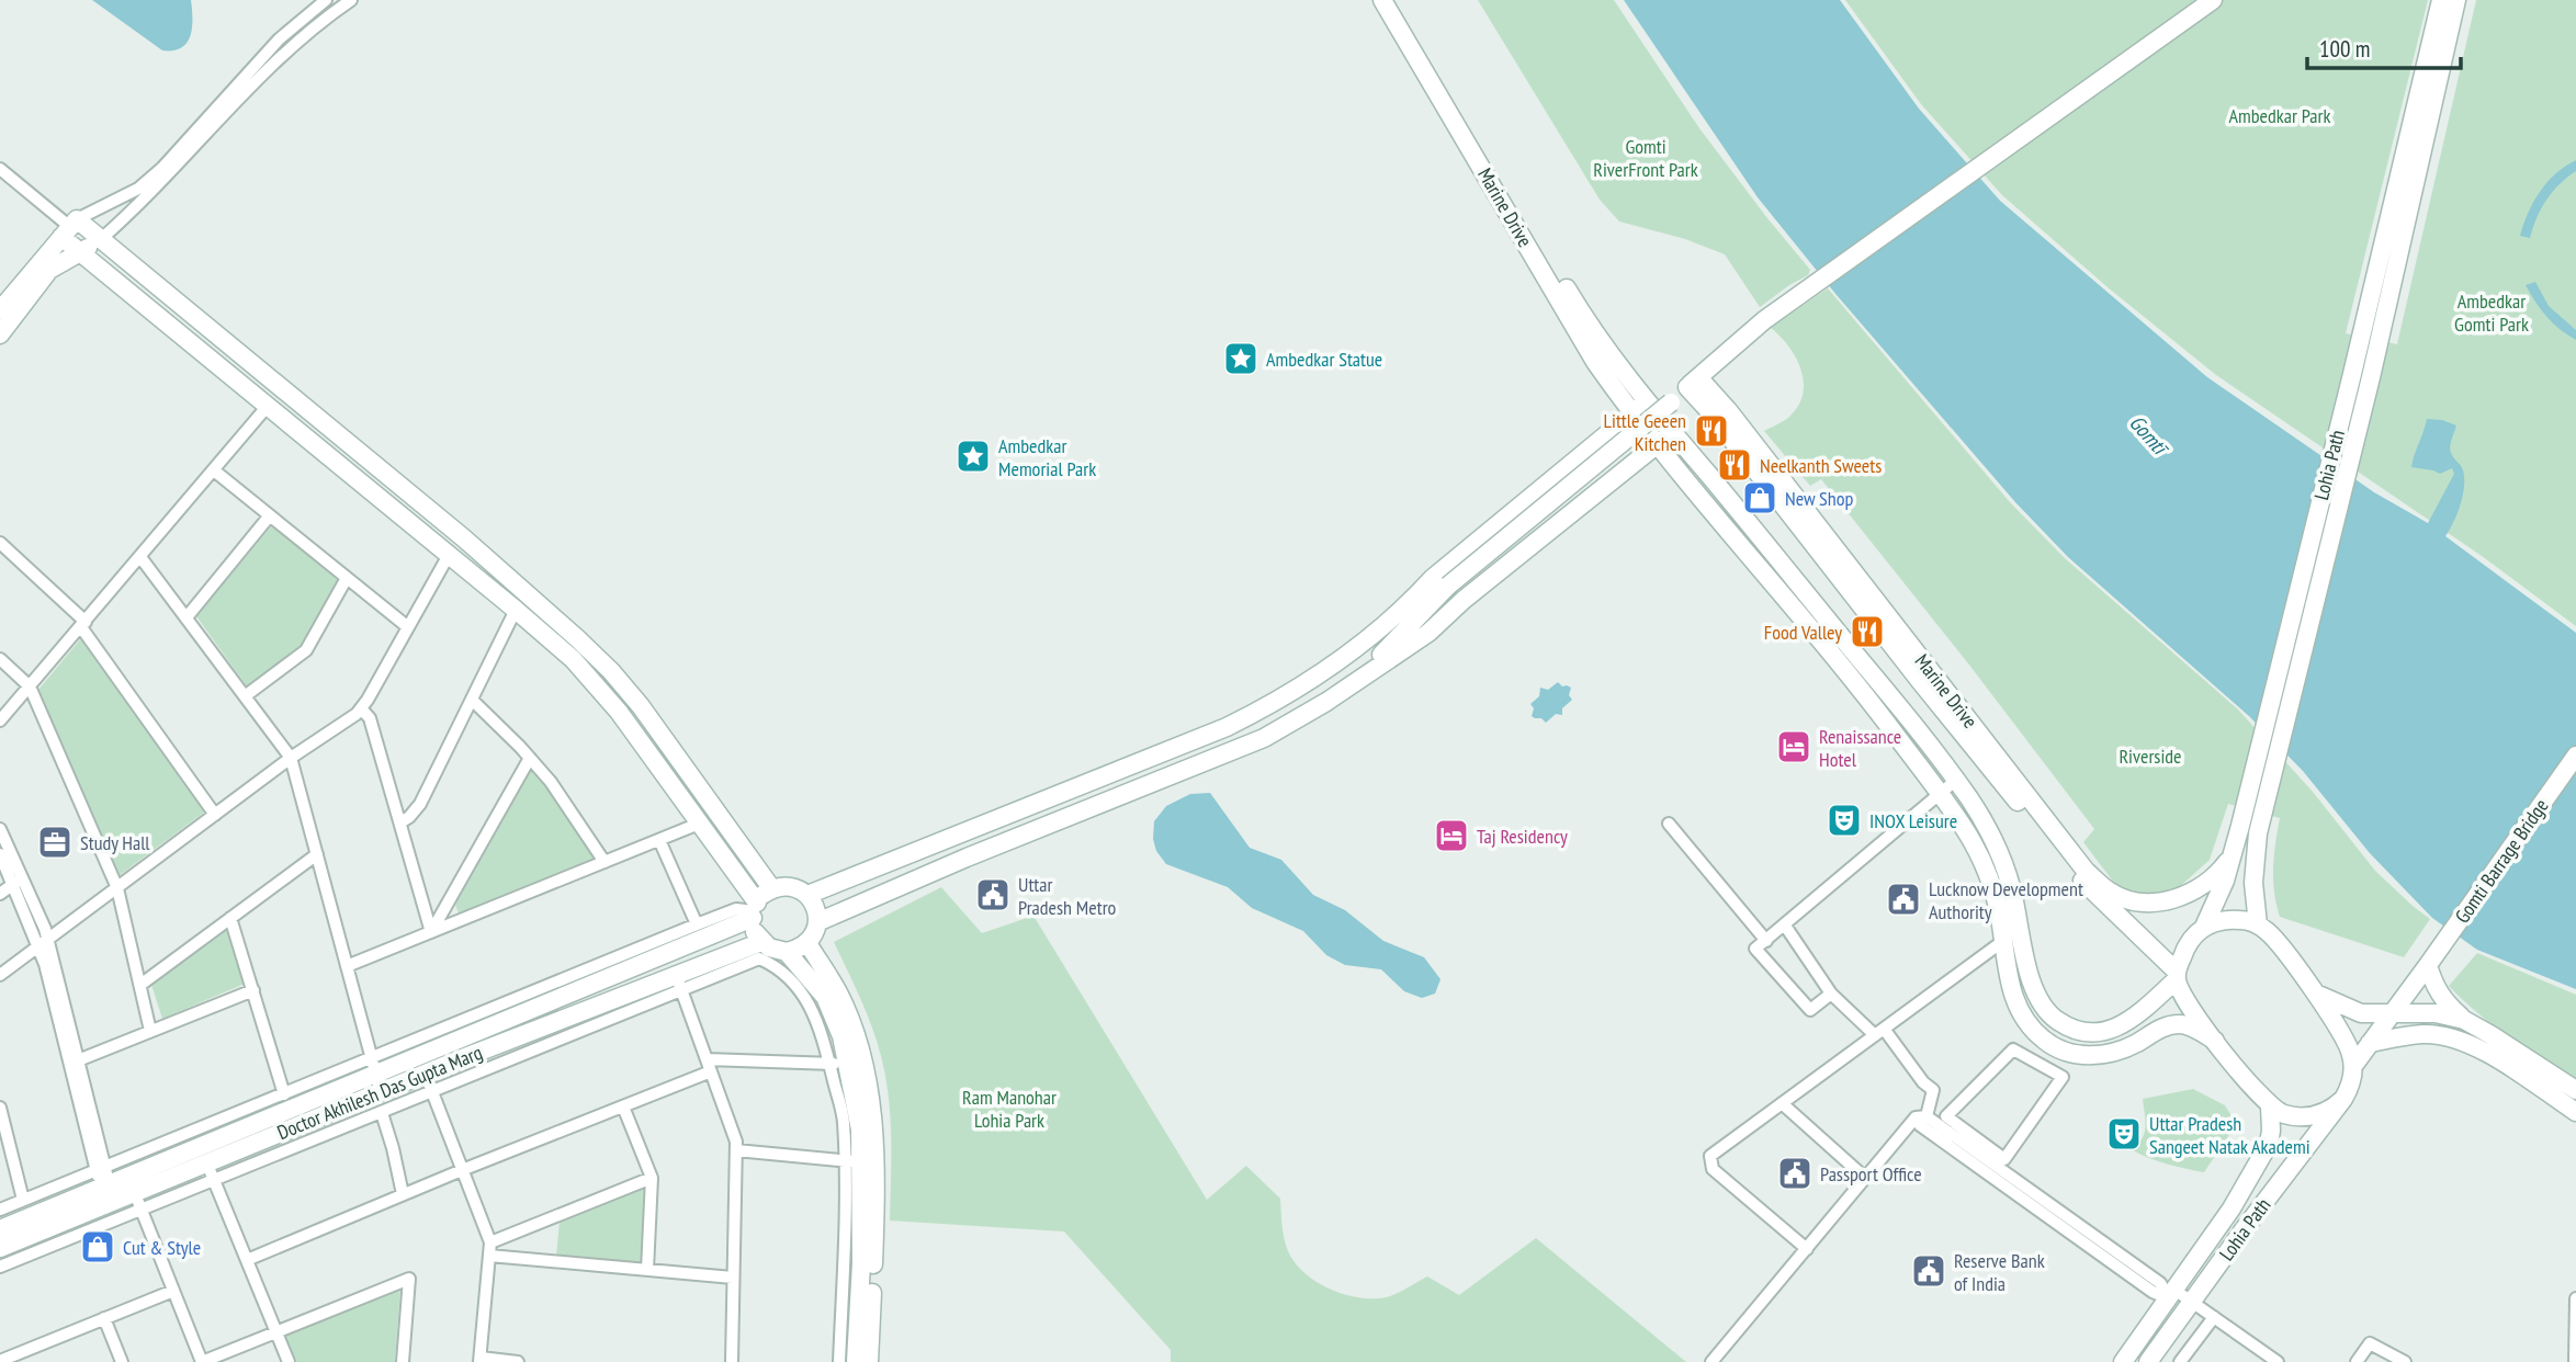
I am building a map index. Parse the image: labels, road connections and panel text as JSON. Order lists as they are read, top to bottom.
{
  "streets": {
    "street": [
      "Marine Drive",
      "Lohia Path",
      "Gomti Barrage Bridge",
      "Doctor Akhilesh Das Gupta Marg"
    ]
  },
  "crossings": [
    ["Marine Drive", "Lohia Path"],
    ["Lohia Path", "Gomti Barrage Bridge"]
  ],
  "water": ["Gomtī"],
  "parks": [
    "Ambedkar Park",
    "Gomti RiverFront Park",
    "Ambedkar Gomti Park",
    "Riverside",
    "Ram Manohar Lohia Park"
  ],
  "places": {
    "place": ["Ambedkar Statue", "Ambedkar Memorial Park"],
    "restaurant": ["Little Geeen Kitchen", "Neelkanth Sweets", "Food Valley"],
    "shop": ["New Shop", "Cut & Style"],
    "hotel": ["Renaissance Hotel", "Taj Residency"],
    "theatre": ["INOX Leisure", "Uttar Pradesh Sangeet Natak Akademi"],
    "office": ["Study Hall"],
    "public building": [
      "Uttar Pradesh Metro",
      "Lucknow Development Authority",
      "Passport Office",
      "Reserve Bank of India"
    ]
  },
  "scale_bar": "100 m"
}
